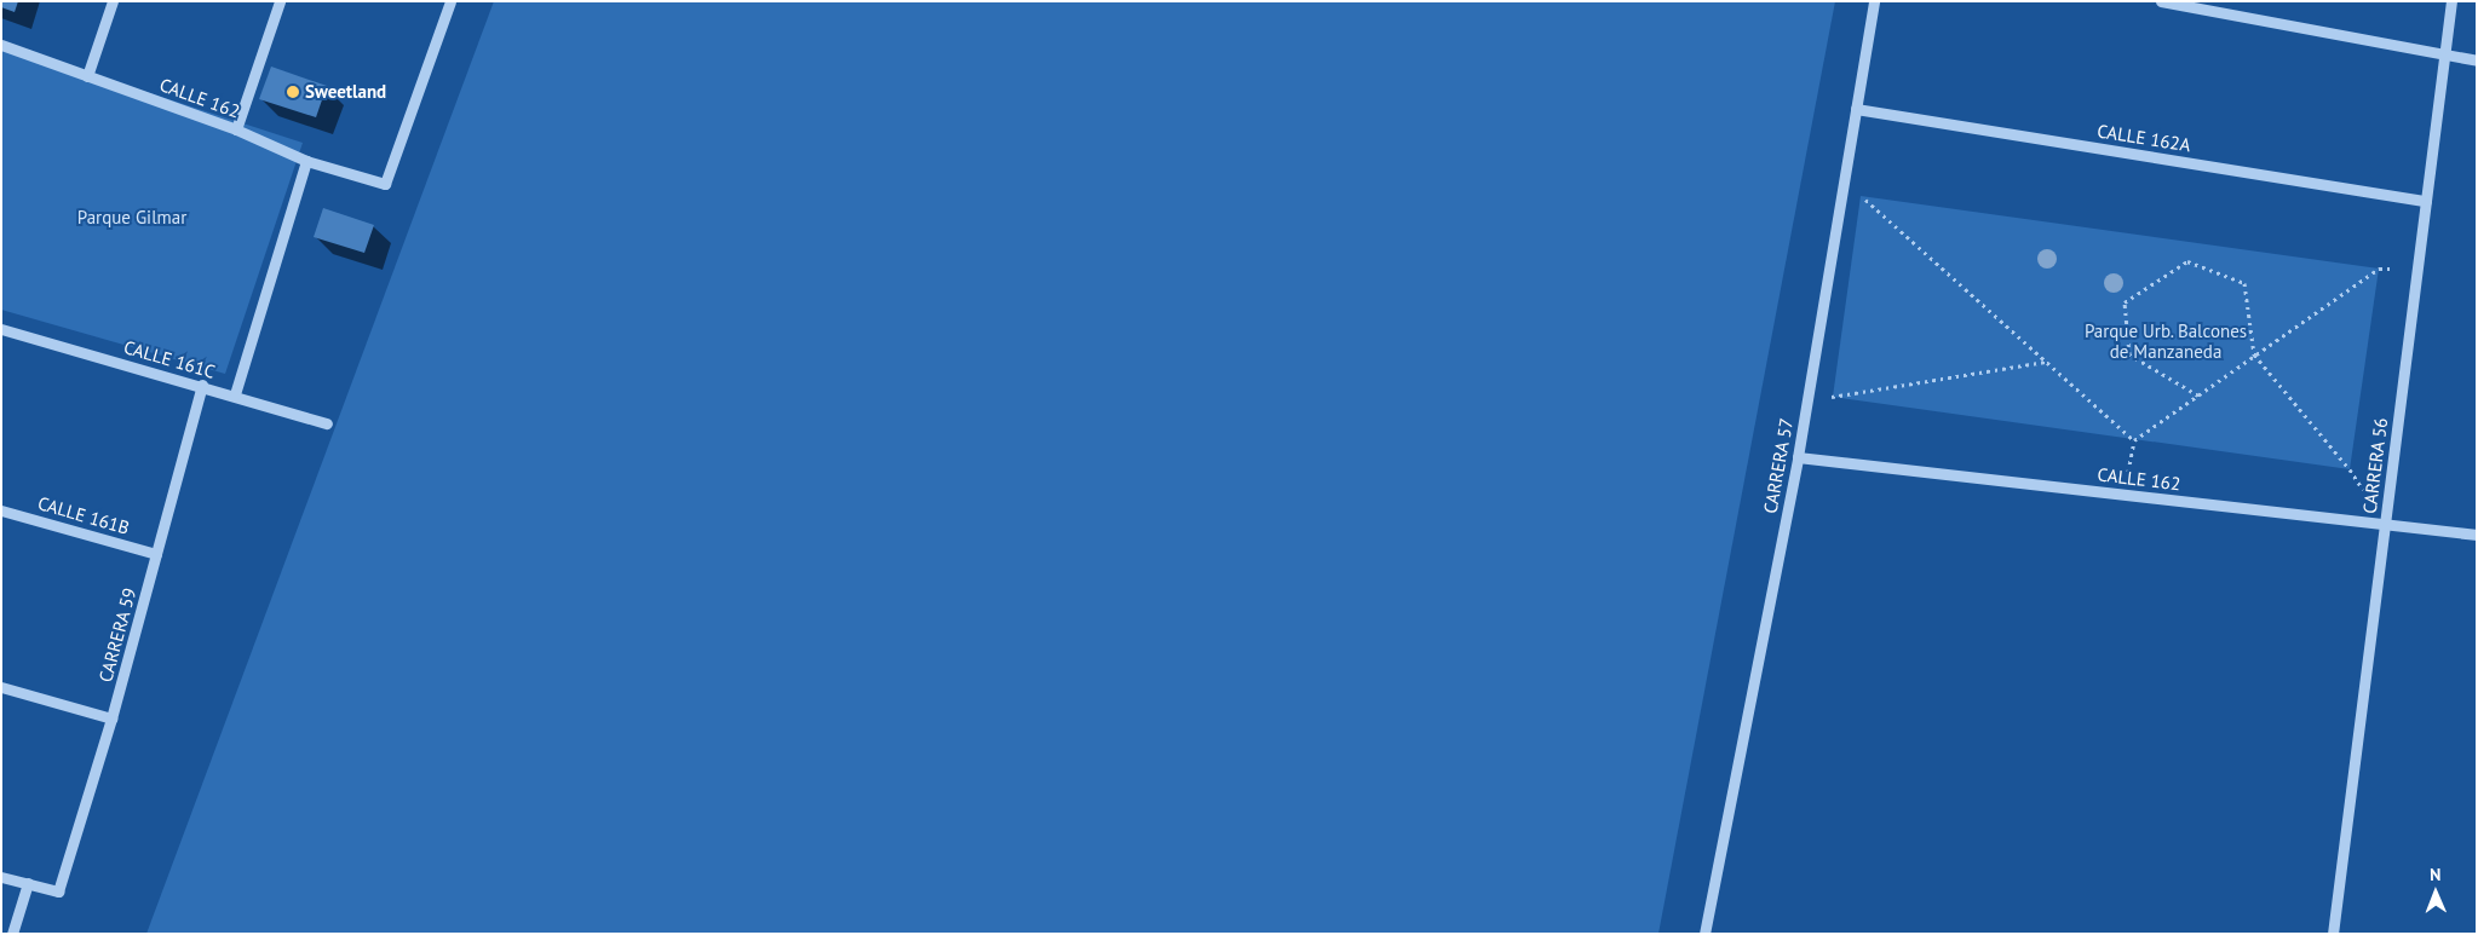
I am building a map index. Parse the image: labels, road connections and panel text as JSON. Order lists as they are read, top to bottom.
{
  "streets": {
    "street": [
      "CALLE 162",
      "CALLE 162A",
      "CALLE 161C",
      "CARRERA 57",
      "CARRERA 56",
      "CALLE 161B",
      "CARRERA 59"
    ]
  },
  "crossings": [
    ["CALLE 162", "CARRERA 57"],
    ["CALLE 162", "CARRERA 56"],
    ["CALLE 162A", "CARRERA 57"],
    ["CALLE 162A", "CARRERA 56"],
    ["CALLE 161C", "CARRERA 59"],
    ["CALLE 161B", "CARRERA 59"]
  ],
  "parks": ["Parque Gilmar", "Parque Urb. Balcones de Manzaneda"],
  "places": ["Sweetland"],
  "north": "top"
}
